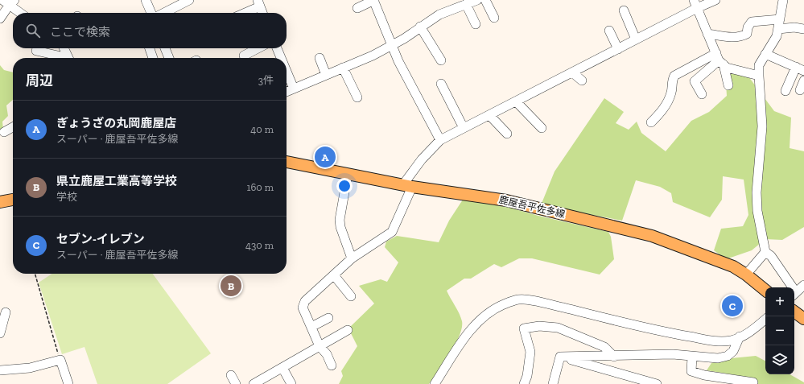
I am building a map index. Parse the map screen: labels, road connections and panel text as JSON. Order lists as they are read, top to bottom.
{
  "streets": {
    "main road": ["鹿屋吾平佐多線"]
  },
  "page": {
    "search": "ここで検索",
    "heading": ["周辺", "3件"],
    "list": [
      {
        "mark": "A",
        "name": "ぎょうざの丸岡鹿屋店",
        "note": "スーパー · 鹿屋吾平佐多線",
        "value": "40 m"
      },
      {
        "mark": "B",
        "name": "県立鹿屋工業高等学校",
        "note": "学校",
        "value": "160 m"
      },
      {
        "mark": "C",
        "name": "セブン-イレブン",
        "note": "スーパー · 鹿屋吾平佐多線",
        "value": "430 m"
      }
    ],
    "pins": ["A", "B", "C"],
    "map_buttons": ["+", "−"]
  }
}
